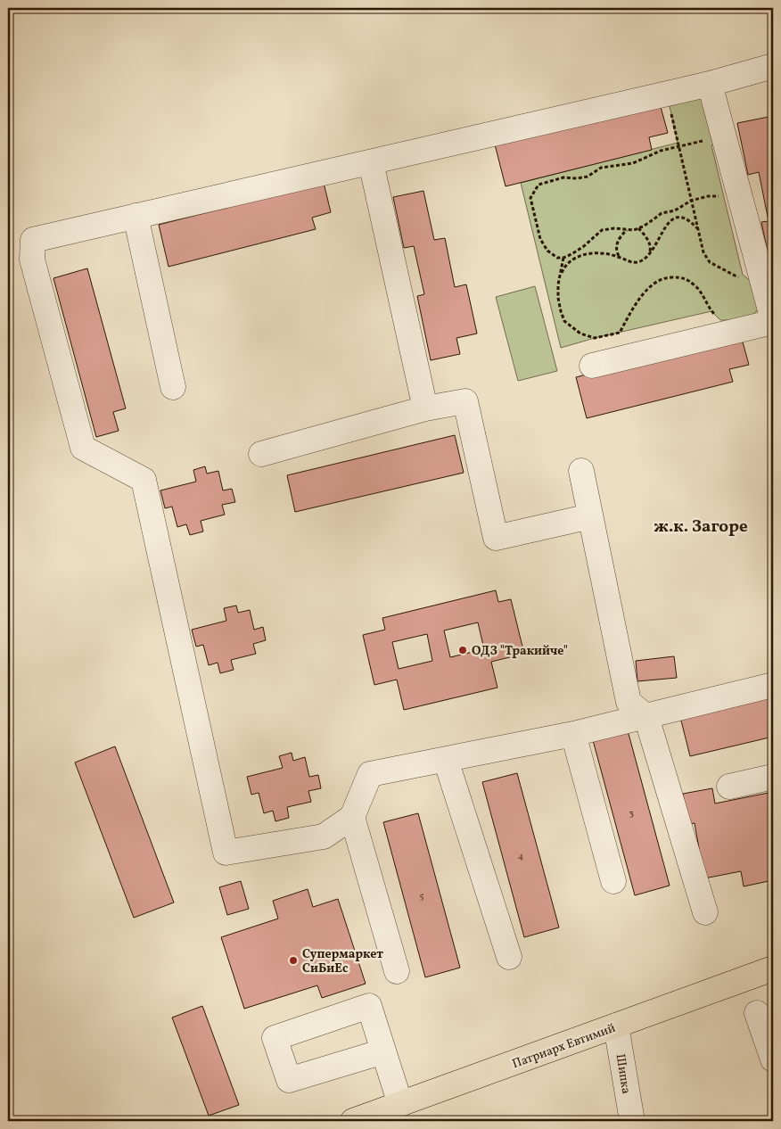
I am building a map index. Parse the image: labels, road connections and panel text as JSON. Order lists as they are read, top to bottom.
{
  "streets": {
    "main road": ["Патриарх Евтимий"],
    "street": ["Шипка"]
  },
  "crossings": [
    ["Патриарх Евтимий", "Шипка"]
  ],
  "districts": ["ж.к. Загорe"],
  "places": ["ОДЗ \"Тракийче\"", "Супермаркет СиБиЕс"],
  "house_numbers": ["3", "4", "5"]
}
